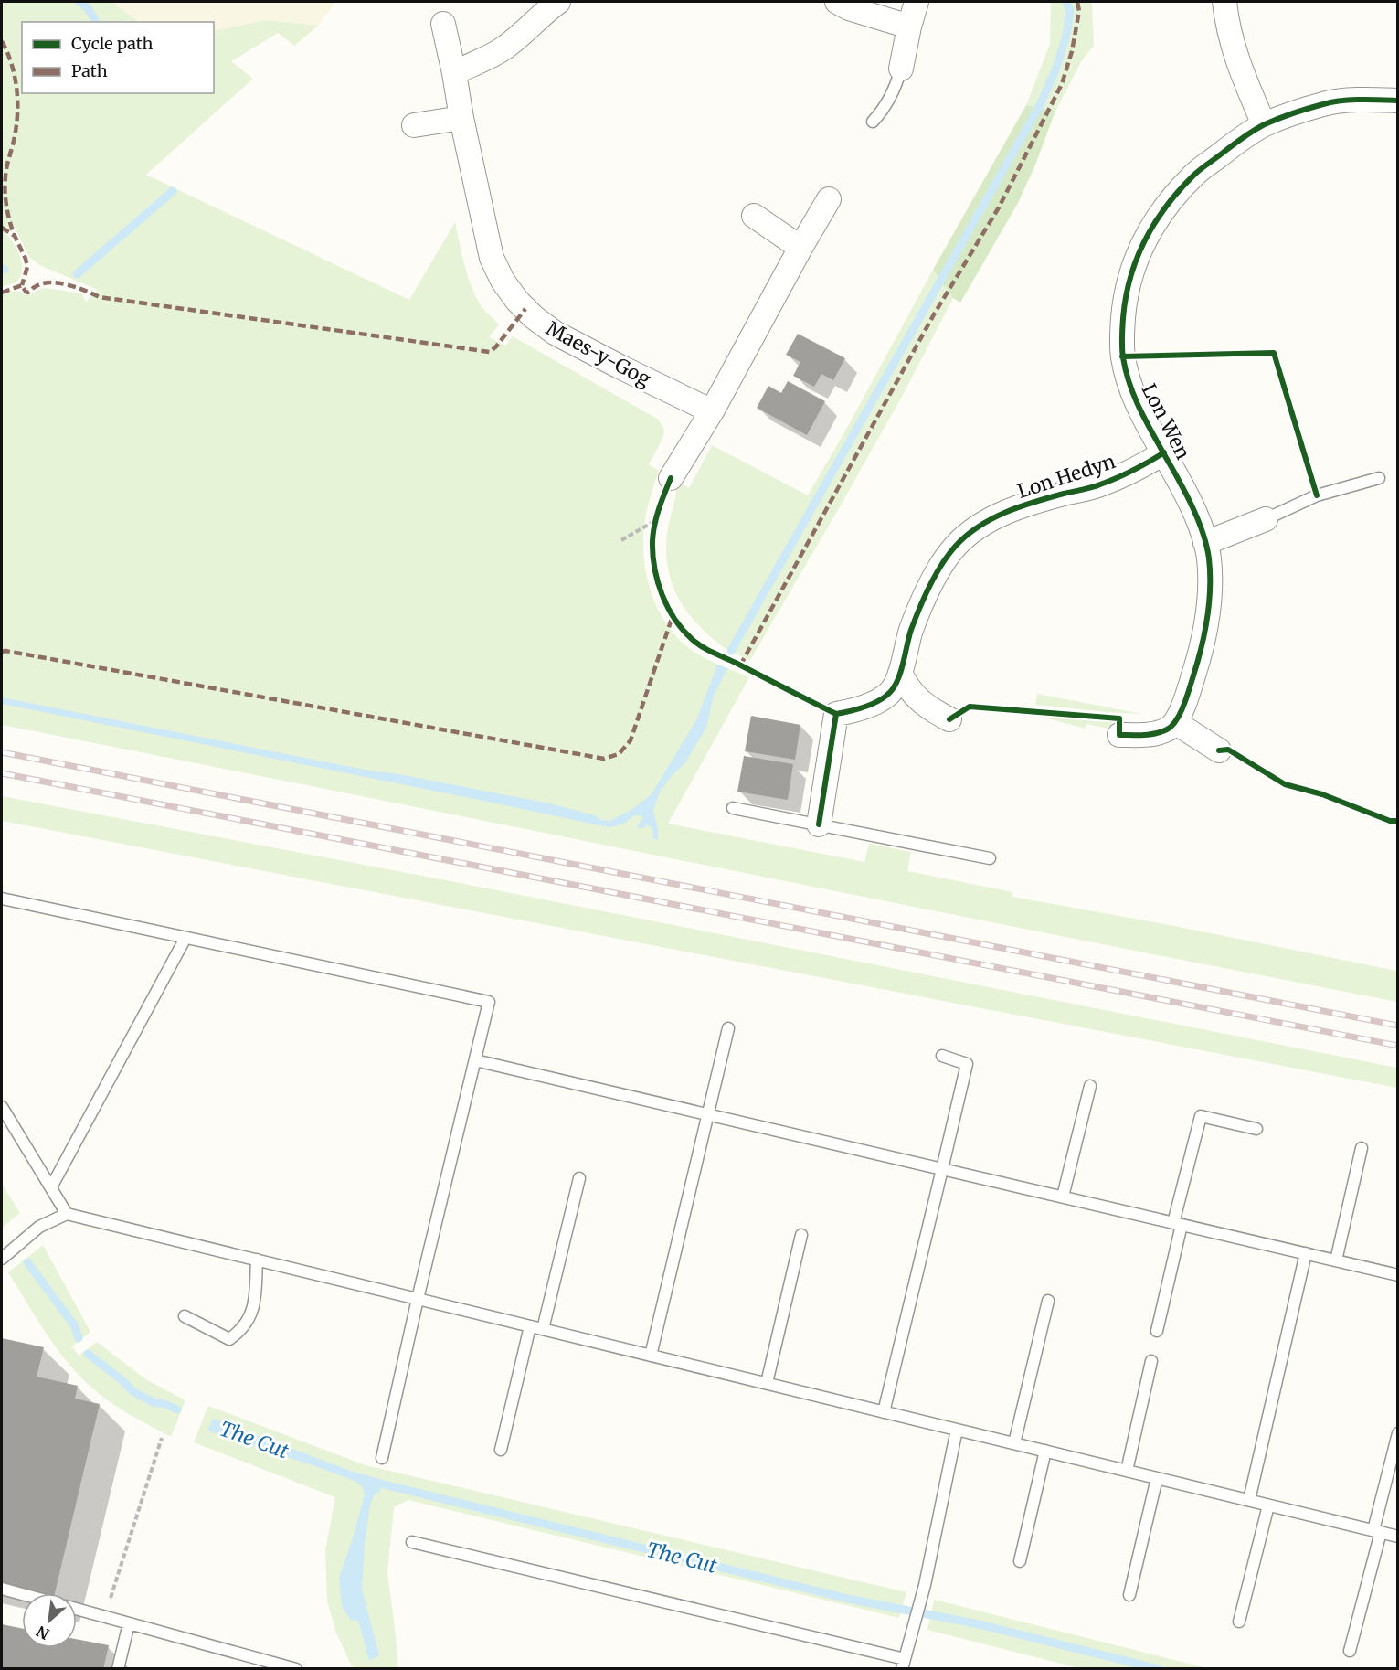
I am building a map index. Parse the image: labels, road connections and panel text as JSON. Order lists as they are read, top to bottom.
{
  "streets": {
    "street": ["Maes-y-Gog", "Lon Wen", "Lon Hedyn"]
  },
  "crossings": [
    ["Lon Wen", "Lon Hedyn"]
  ],
  "water": ["The Cut"],
  "legend": ["Cycle path", "Path"],
  "north": "bottom left"
}
